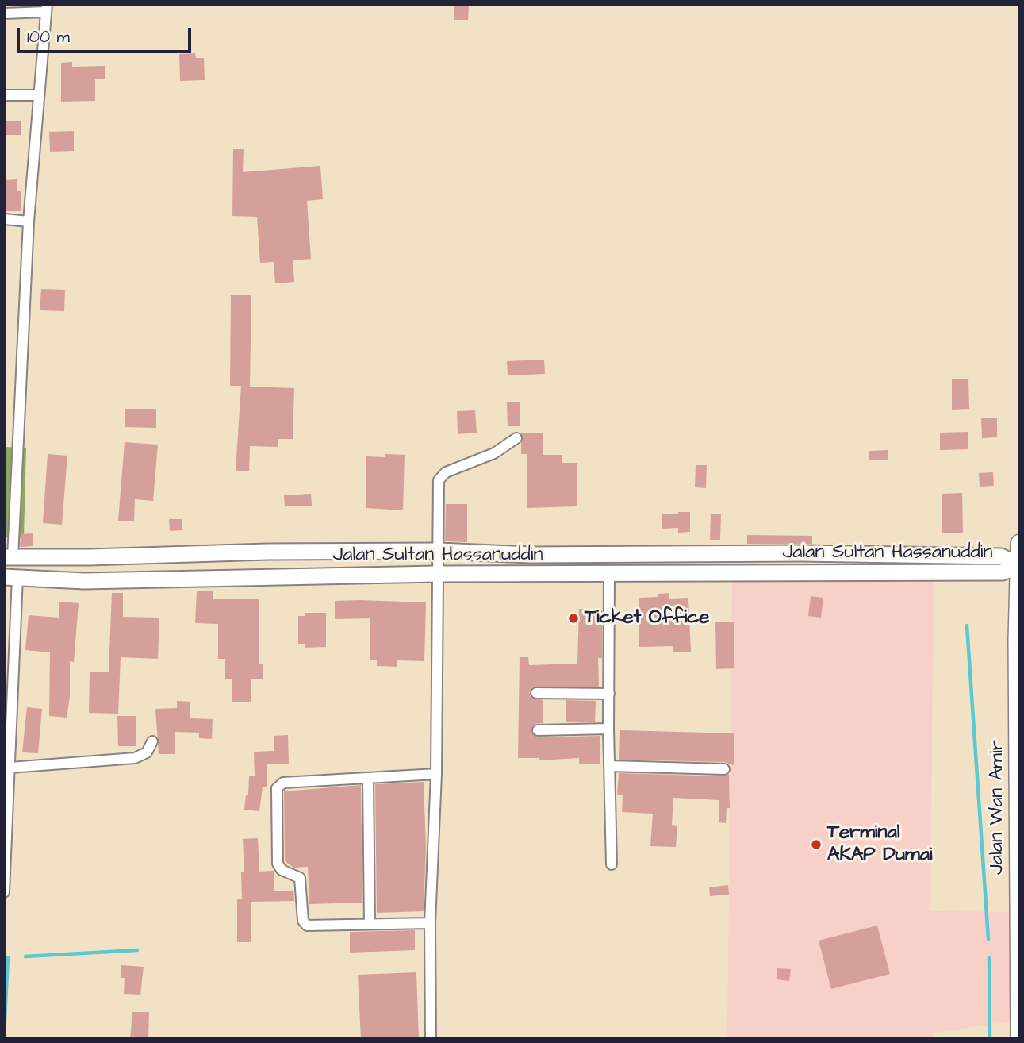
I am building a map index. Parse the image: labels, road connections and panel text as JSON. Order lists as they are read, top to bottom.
{
  "streets": {
    "highway": ["Jalan Wan Amir"],
    "main road": ["Jalan Sultan Hassanuddin"]
  },
  "crossings": [
    ["Jalan Sultan Hassanuddin", "Jalan Wan Amir"]
  ],
  "places": ["Ticket Office", "Terminal AKAP Dumai"],
  "scale_bar": "100 m"
}
